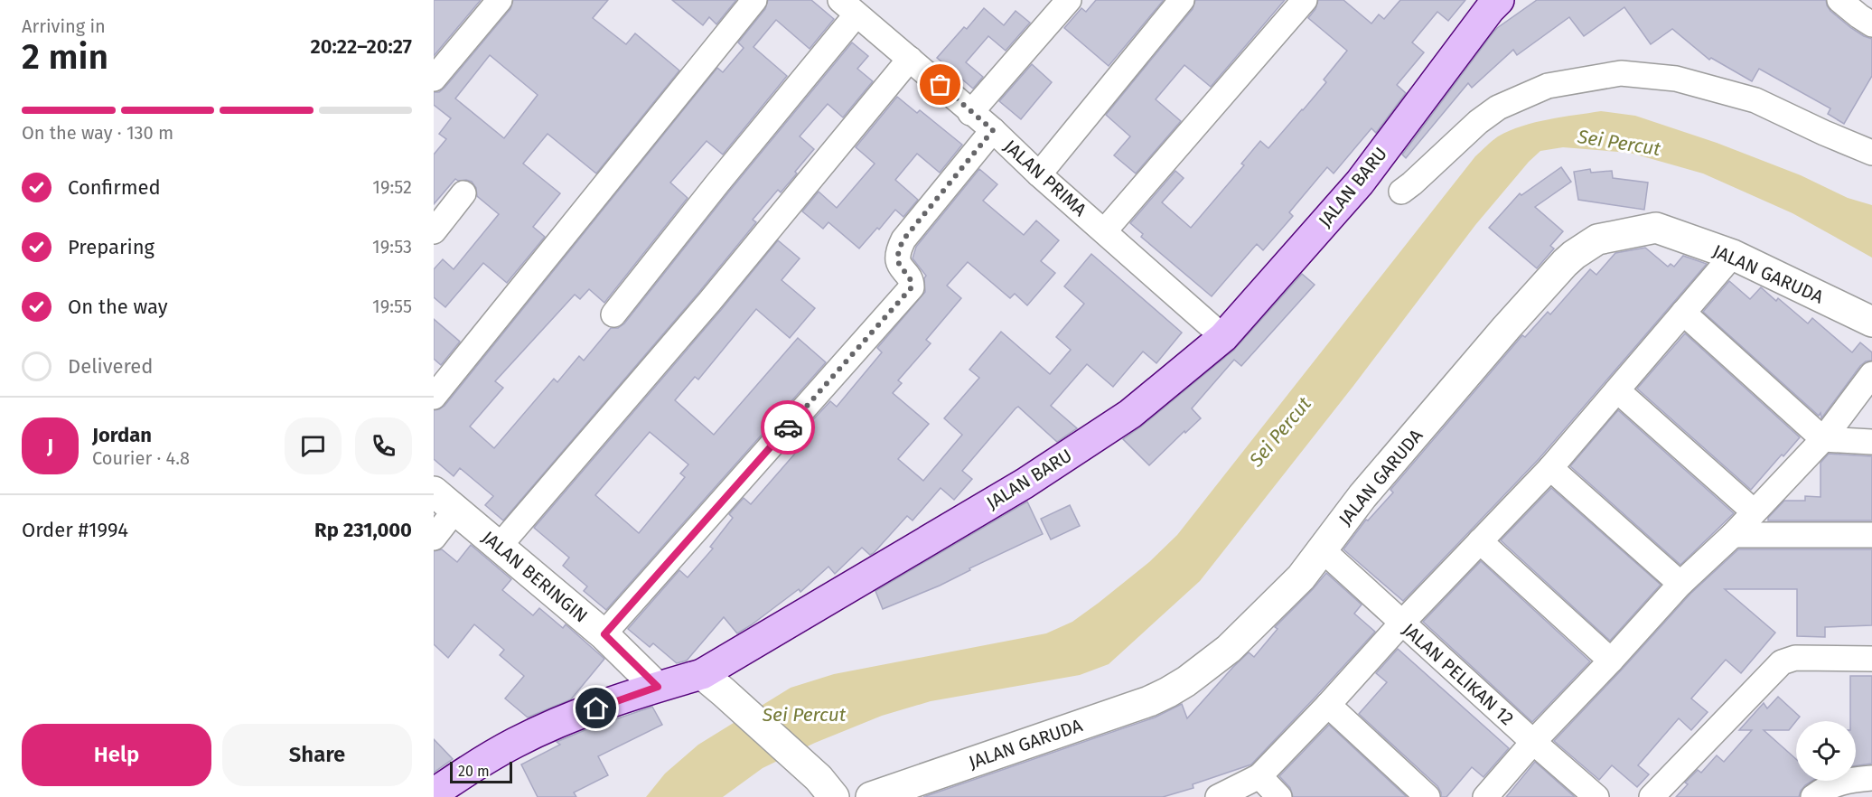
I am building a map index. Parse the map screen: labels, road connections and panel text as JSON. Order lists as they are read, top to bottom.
{
  "streets": {
    "main road": ["JALAN BARU"],
    "street": [
      "JALAN PRIMA",
      "JALAN GARUDA",
      "JALAN BERINGIN",
      "JALAN PELIKAN 12"
    ]
  },
  "crossings": [
    ["JALAN PRIMA", "JALAN BARU"],
    ["JALAN BARU", "JALAN BERINGIN"],
    ["JALAN GARUDA", "JALAN PELIKAN 12"]
  ],
  "water": ["Sei Percut"],
  "scale_bar": "20 m",
  "page": {
    "heading": ["2 min", "Arriving in", "20:22–20:27"],
    "panel": [
      "Jordan",
      "Courier · 4.8",
      "Order #1994",
      "Rp 231,000"
    ],
    "bar": "On the way · 130 m",
    "list": [
      ["Confirmed", "19:52"],
      ["Preparing", "19:53"],
      ["On the way", "19:55"],
      "Delivered"
    ],
    "round": "J",
    "buttons": ["Help", "Share"],
    "scale": "20 m"
  }
}
